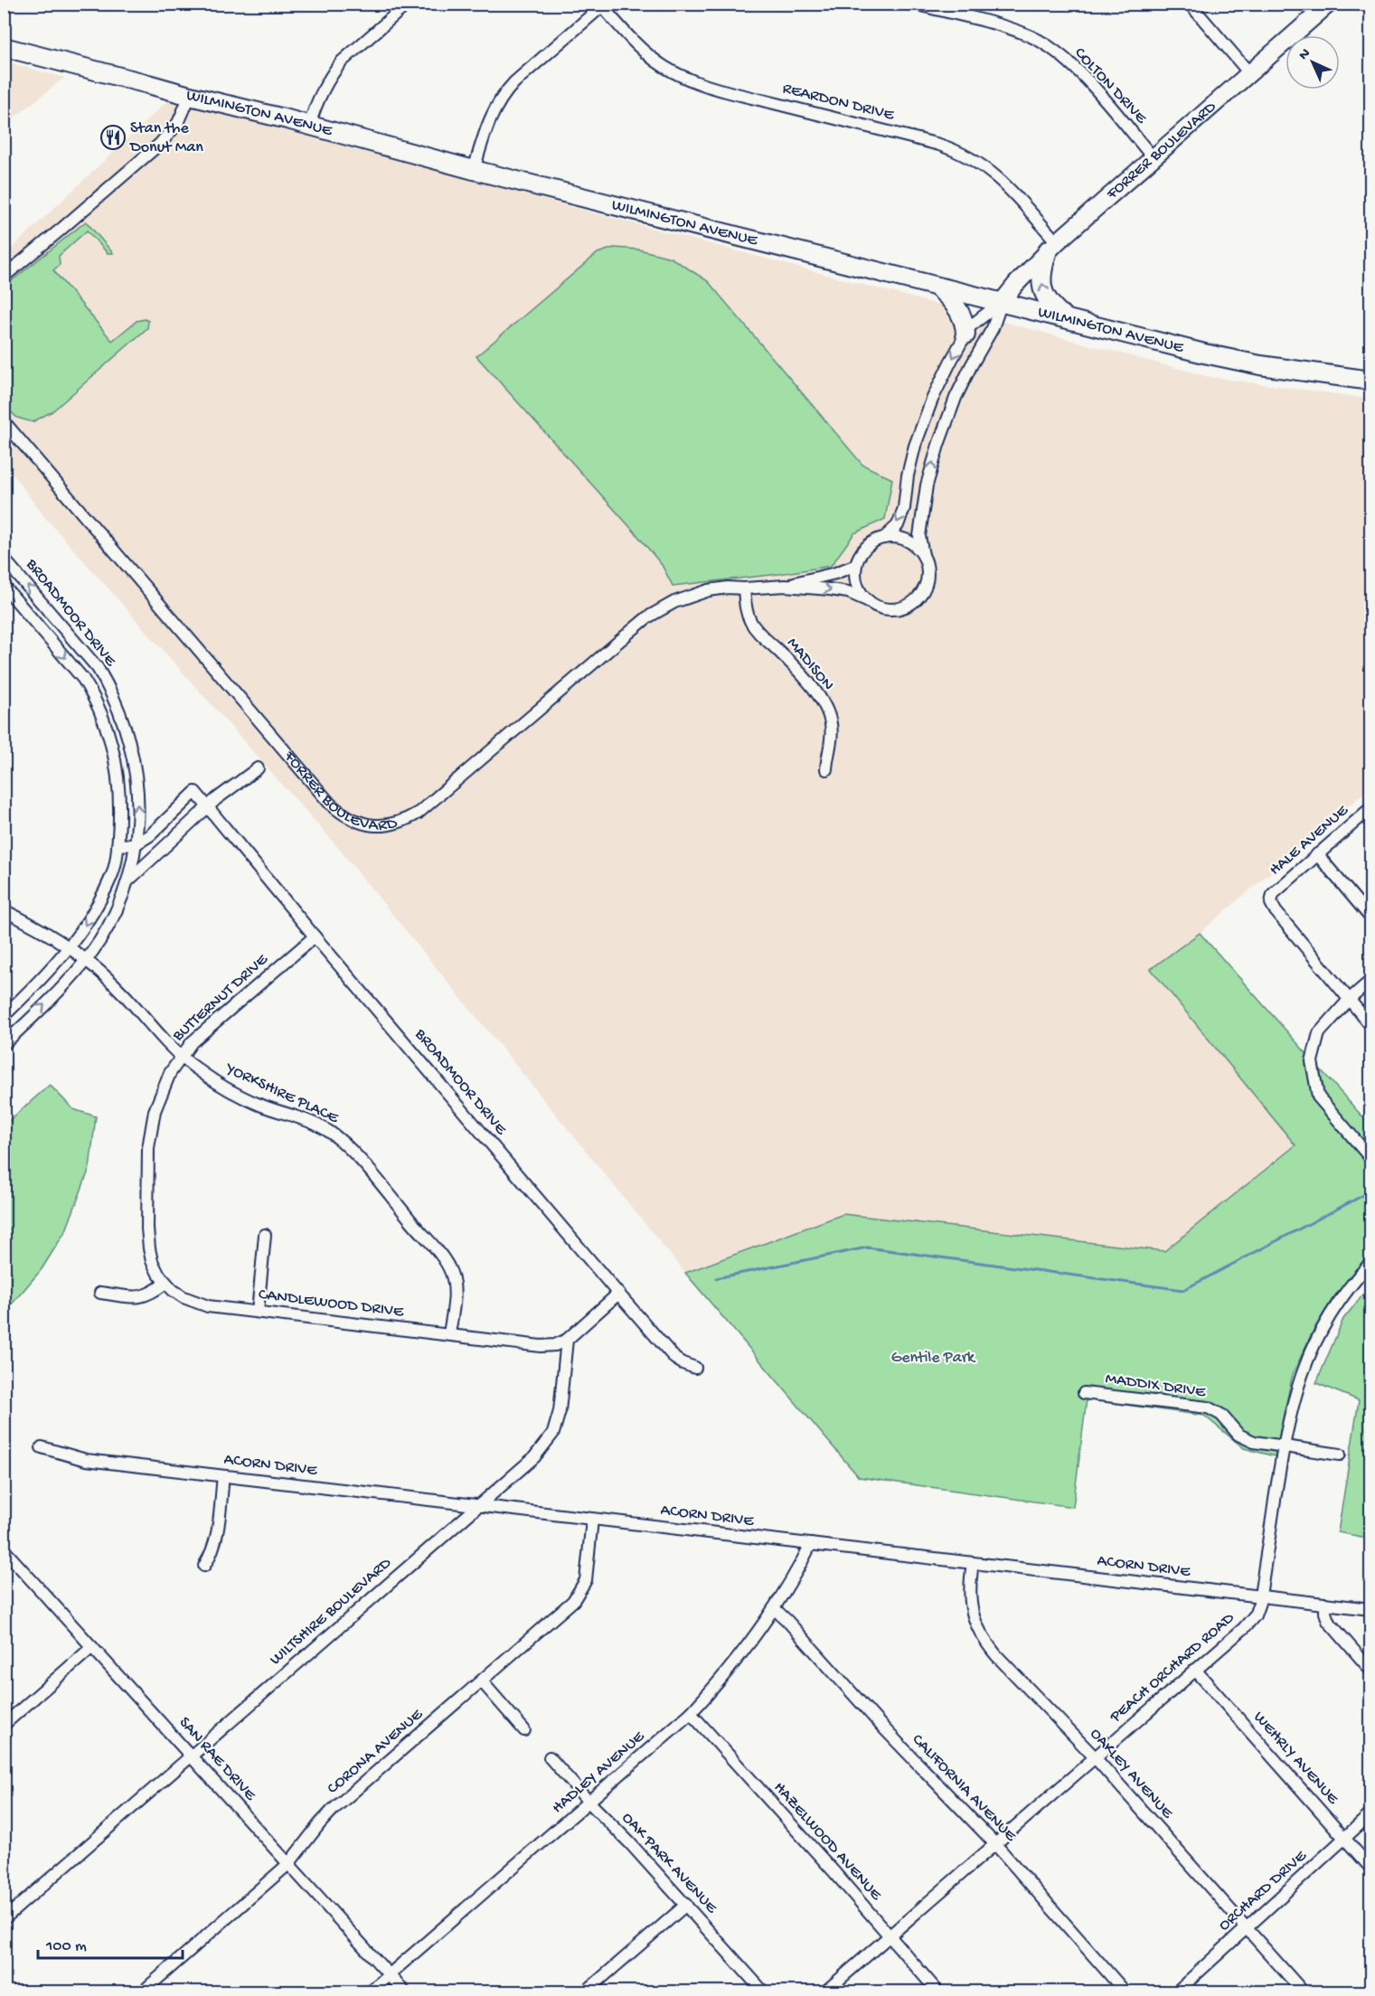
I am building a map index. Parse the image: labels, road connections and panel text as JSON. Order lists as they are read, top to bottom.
{
  "streets": {
    "main road": ["WILMINGTON AVENUE"],
    "street": [
      "COLTON DRIVE",
      "REARDON DRIVE",
      "FORRER BOULEVARD",
      "BROADMOOR DRIVE",
      "MADISON",
      "HALE AVENUE",
      "BUTTERNUT DRIVE",
      "YORKSHIRE PLACE",
      "CANDLEWOOD DRIVE",
      "MADDIX DRIVE",
      "ACORN DRIVE",
      "WILTSHIRE BOULEVARD",
      "PEACH ORCHARD ROAD",
      "CORONA AVENUE",
      "WEHRLY AVENUE",
      "SAN RAE DRIVE",
      "HADLEY AVENUE",
      "OAKLEY AVENUE",
      "CALIFORNIA AVENUE",
      "HAZELWOOD AVENUE",
      "OAK PARK AVENUE",
      "ORCHARD DRIVE"
    ]
  },
  "crossings": [
    ["COLTON DRIVE", "FORRER BOULEVARD"],
    ["REARDON DRIVE", "FORRER BOULEVARD"],
    ["WILMINGTON AVENUE", "FORRER BOULEVARD"],
    ["FORRER BOULEVARD", "MADISON"],
    ["BROADMOOR DRIVE", "BUTTERNUT DRIVE"],
    ["BROADMOOR DRIVE", "YORKSHIRE PLACE"],
    ["BUTTERNUT DRIVE", "YORKSHIRE PLACE"],
    ["BUTTERNUT DRIVE", "CANDLEWOOD DRIVE"],
    ["YORKSHIRE PLACE", "CANDLEWOOD DRIVE"],
    ["CANDLEWOOD DRIVE", "WILTSHIRE BOULEVARD"],
    ["MADDIX DRIVE", "PEACH ORCHARD ROAD"],
    ["ACORN DRIVE", "WILTSHIRE BOULEVARD"],
    ["ACORN DRIVE", "PEACH ORCHARD ROAD"],
    ["ACORN DRIVE", "CORONA AVENUE"],
    ["ACORN DRIVE", "HADLEY AVENUE"],
    ["ACORN DRIVE", "OAKLEY AVENUE"],
    ["WILTSHIRE BOULEVARD", "SAN RAE DRIVE"],
    ["PEACH ORCHARD ROAD", "WEHRLY AVENUE"],
    ["PEACH ORCHARD ROAD", "OAKLEY AVENUE"],
    ["PEACH ORCHARD ROAD", "CALIFORNIA AVENUE"],
    ["PEACH ORCHARD ROAD", "HAZELWOOD AVENUE"],
    ["CORONA AVENUE", "SAN RAE DRIVE"],
    ["WEHRLY AVENUE", "ORCHARD DRIVE"],
    ["SAN RAE DRIVE", "HADLEY AVENUE"],
    ["HADLEY AVENUE", "CALIFORNIA AVENUE"],
    ["HADLEY AVENUE", "HAZELWOOD AVENUE"],
    ["HADLEY AVENUE", "OAK PARK AVENUE"],
    ["OAKLEY AVENUE", "ORCHARD DRIVE"]
  ],
  "parks": ["Gentile Park"],
  "places": {
    "restaurant": ["Stan the Donut Man"]
  },
  "scale_bar": "100 m",
  "north": "top left"
}
